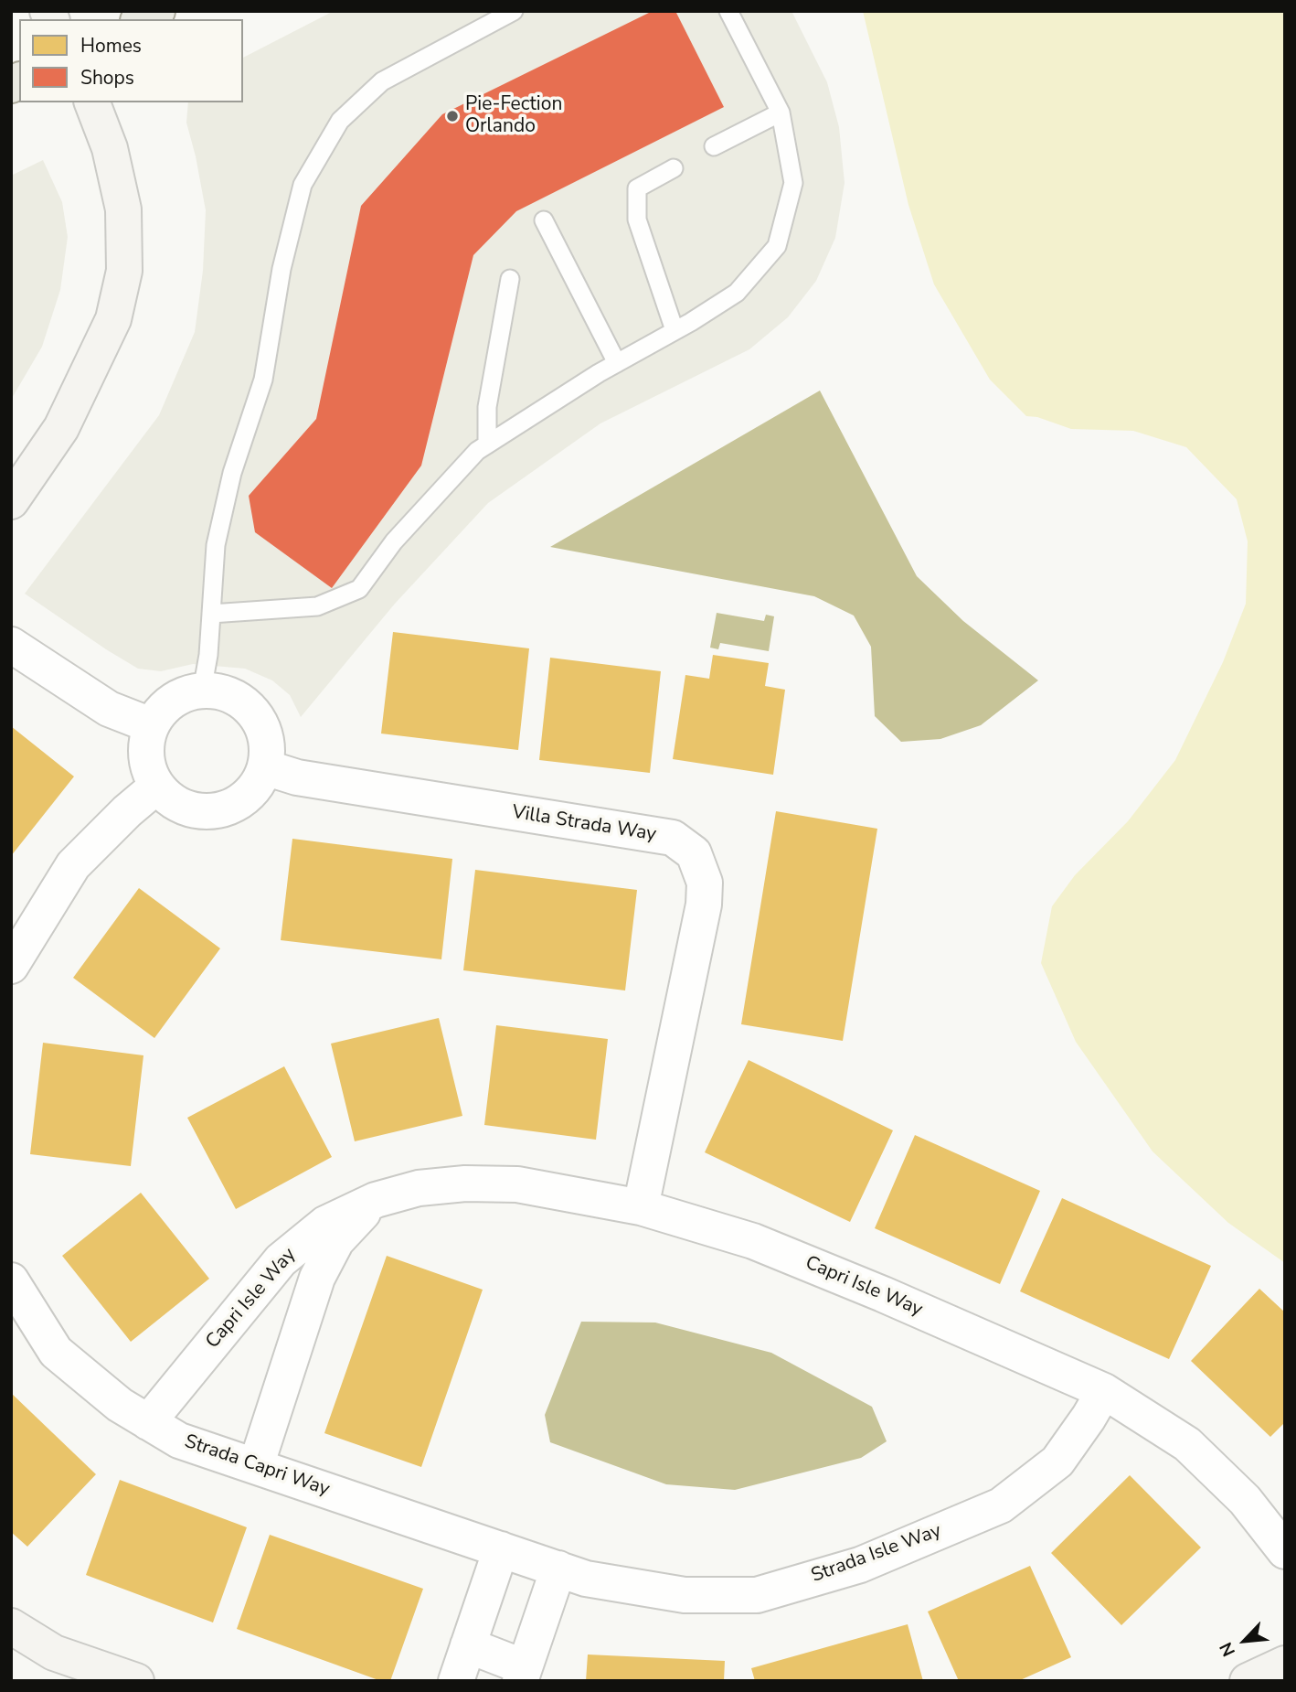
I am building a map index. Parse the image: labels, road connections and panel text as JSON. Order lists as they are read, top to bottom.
{
  "streets": {
    "street": [
      "Villa Strada Way",
      "Capri Isle Way",
      "Strada Capri Way",
      "Strada Isle Way"
    ]
  },
  "crossings": [
    ["Villa Strada Way", "Capri Isle Way"],
    ["Capri Isle Way", "Strada Capri Way"],
    ["Capri Isle Way", "Strada Isle Way"],
    ["Strada Capri Way", "Strada Isle Way"]
  ],
  "places": ["Pie-Fection Orlando"],
  "legend": ["Homes", "Shops"],
  "north": "bottom left"
}
